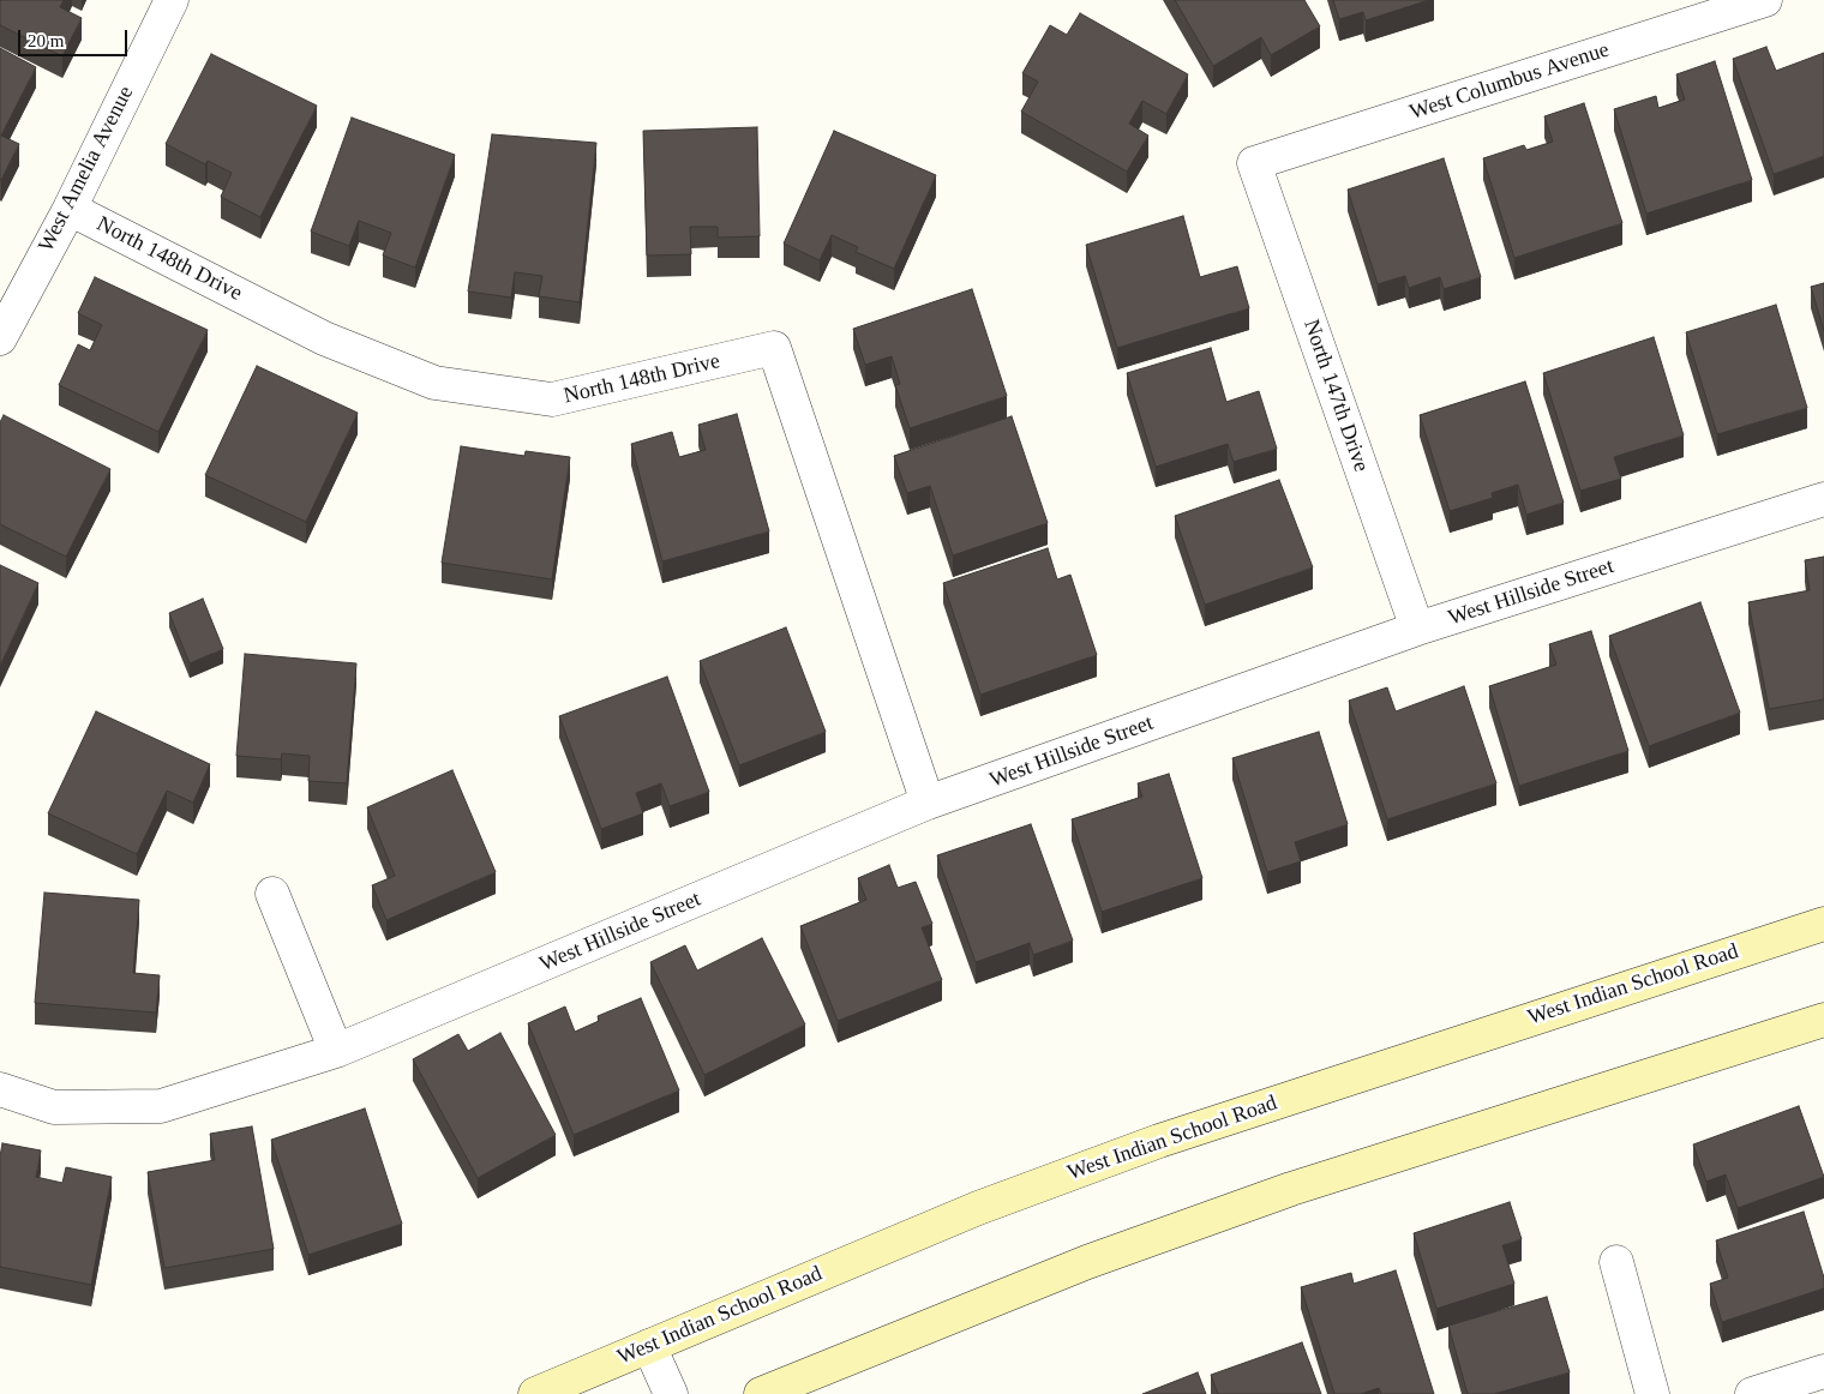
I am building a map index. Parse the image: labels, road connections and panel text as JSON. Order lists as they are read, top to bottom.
{
  "streets": {
    "main road": ["West Indian School Road"],
    "street": [
      "West Columbus Avenue",
      "West Amelia Avenue",
      "North 148th Drive",
      "North 147th Drive",
      "West Hillside Street"
    ]
  },
  "crossings": [
    ["West Columbus Avenue", "North 147th Drive"],
    ["West Amelia Avenue", "North 148th Drive"],
    ["North 148th Drive", "West Hillside Street"],
    ["North 147th Drive", "West Hillside Street"]
  ],
  "scale_bar": "20 m"
}
